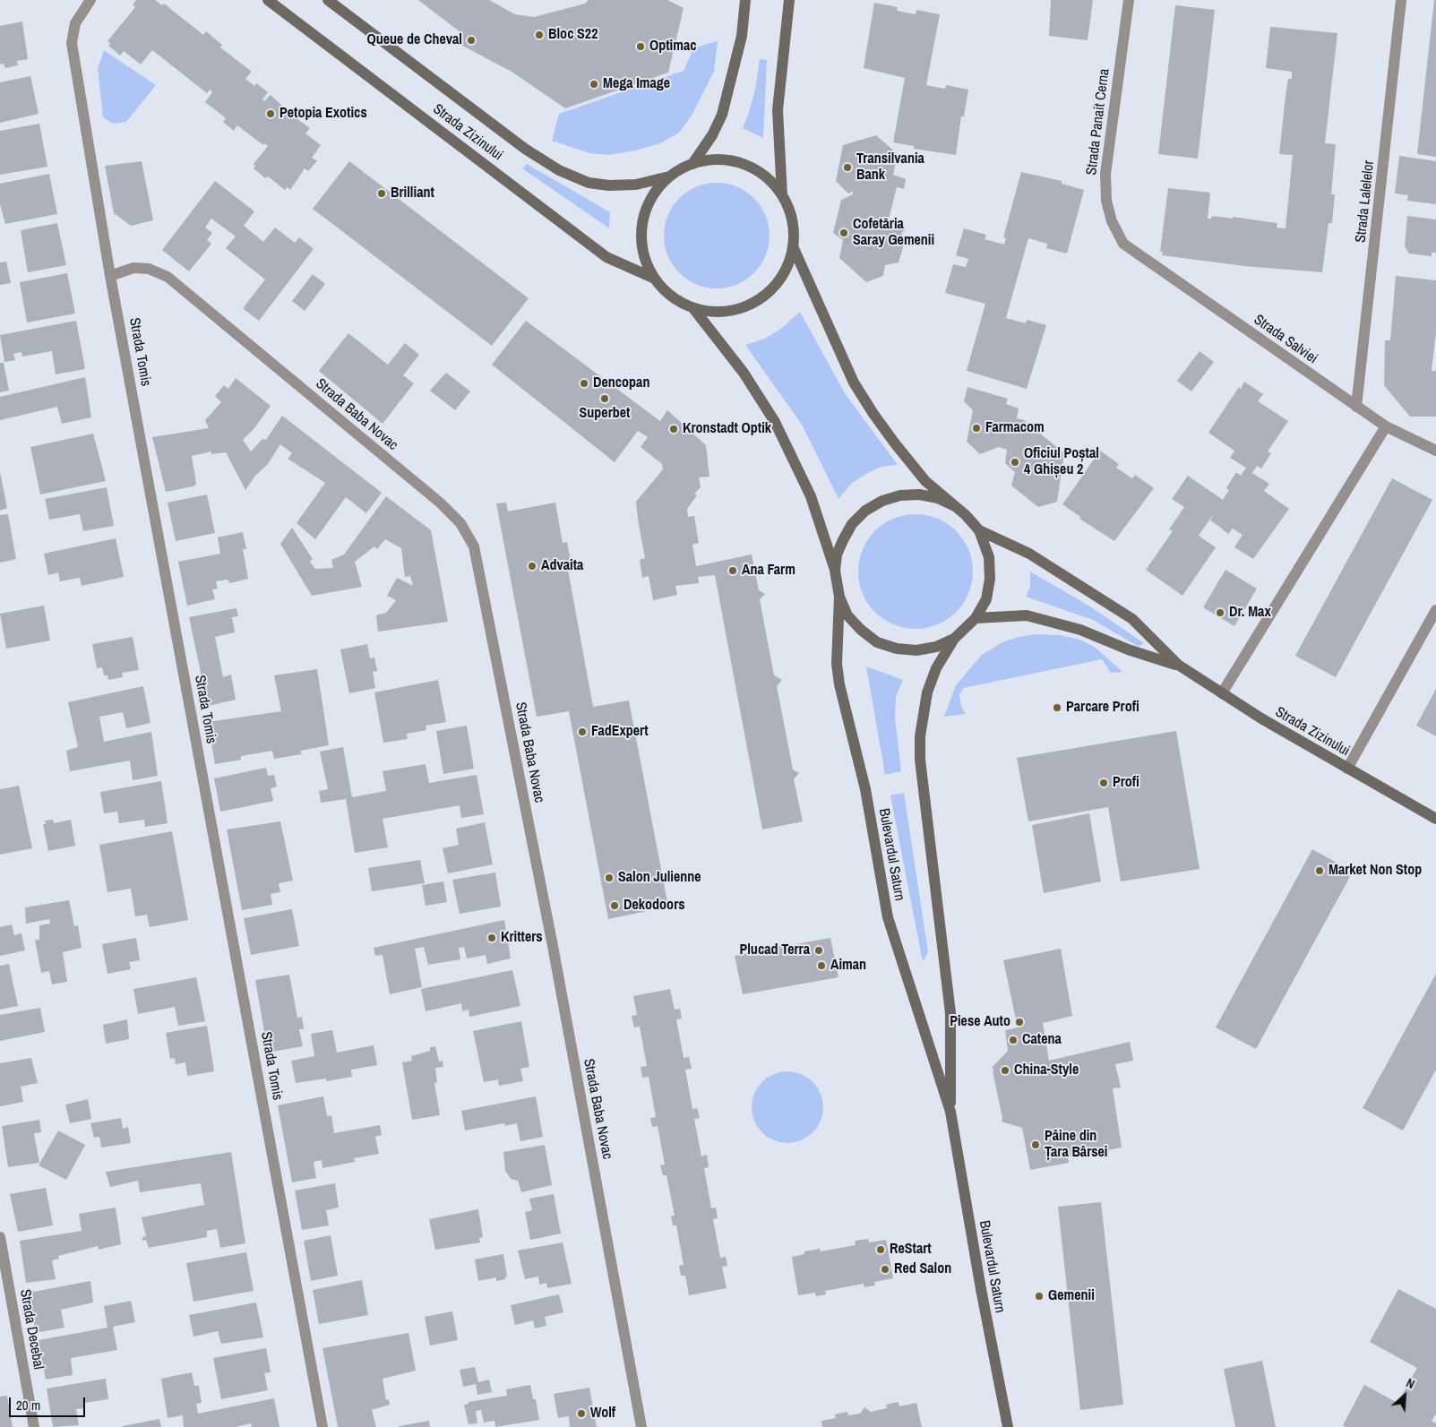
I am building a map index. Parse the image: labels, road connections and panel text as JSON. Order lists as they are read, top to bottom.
{
  "streets": {
    "main road": ["Strada Zizinului", "Bulevardul Saturn"],
    "street": [
      "Strada Panait Cerna",
      "Strada Lalelelor",
      "Strada Salviei",
      "Strada Tomis",
      "Strada Baba Novac",
      "Strada Decebal"
    ]
  },
  "crossings": [
    ["Strada Panait Cerna", "Strada Salviei"],
    ["Strada Zizinului", "Bulevardul Saturn"],
    ["Strada Lalelelor", "Strada Salviei"],
    ["Strada Tomis", "Strada Baba Novac"]
  ],
  "places": [
    "Bloc S22",
    "Queue de Cheval",
    "Optimac",
    "Mega Image",
    "Petopia Exotics",
    "Transilvania Bank",
    "Brilliant",
    "Cofetăria Saray Gemenii",
    "Dencopan",
    "Superbet",
    "Farmacom",
    "Kronstadt Optik",
    "Oficiul Poștal 4 Ghișeu 2",
    "Advaita",
    "Ana Farm",
    "Dr. Max",
    "Parcare Profi",
    "FadExpert",
    "Profi",
    "Market Non Stop",
    "Salon Julienne",
    "Dekodoors",
    "Kritters",
    "Plucad Terra",
    "Aiman",
    "Piese Auto",
    "Catena",
    "China-Style",
    "Pâine din Țara Bârsei",
    "ReStart",
    "Red Salon",
    "Gemenii",
    "Wolf"
  ],
  "scale_bar": "20 m",
  "north": "top right"
}
